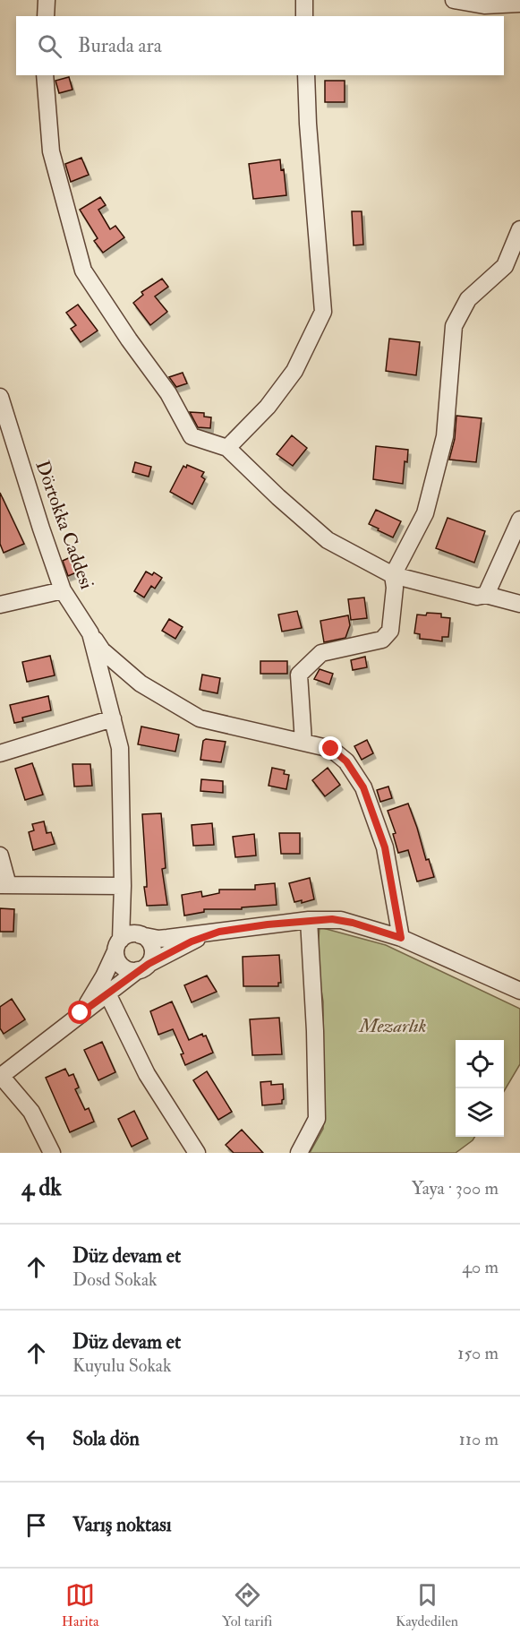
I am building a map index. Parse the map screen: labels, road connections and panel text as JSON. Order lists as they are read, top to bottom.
{
  "streets": {
    "street": ["Dörtokka Caddesi"]
  },
  "parks": ["Mezarlık"],
  "page": {
    "search": "Burada ara",
    "heading": ["4 dk", "Yaya · 300 m"],
    "list": [
      ["Düz devam et", "Dosd Sokak", "40 m"],
      ["Düz devam et", "Kuyulu Sokak", "150 m"],
      ["Sola dön", "110 m"],
      "Varış noktası"
    ],
    "nav": ["Harita", "Yol tarifi", "Kaydedilen"]
  }
}
